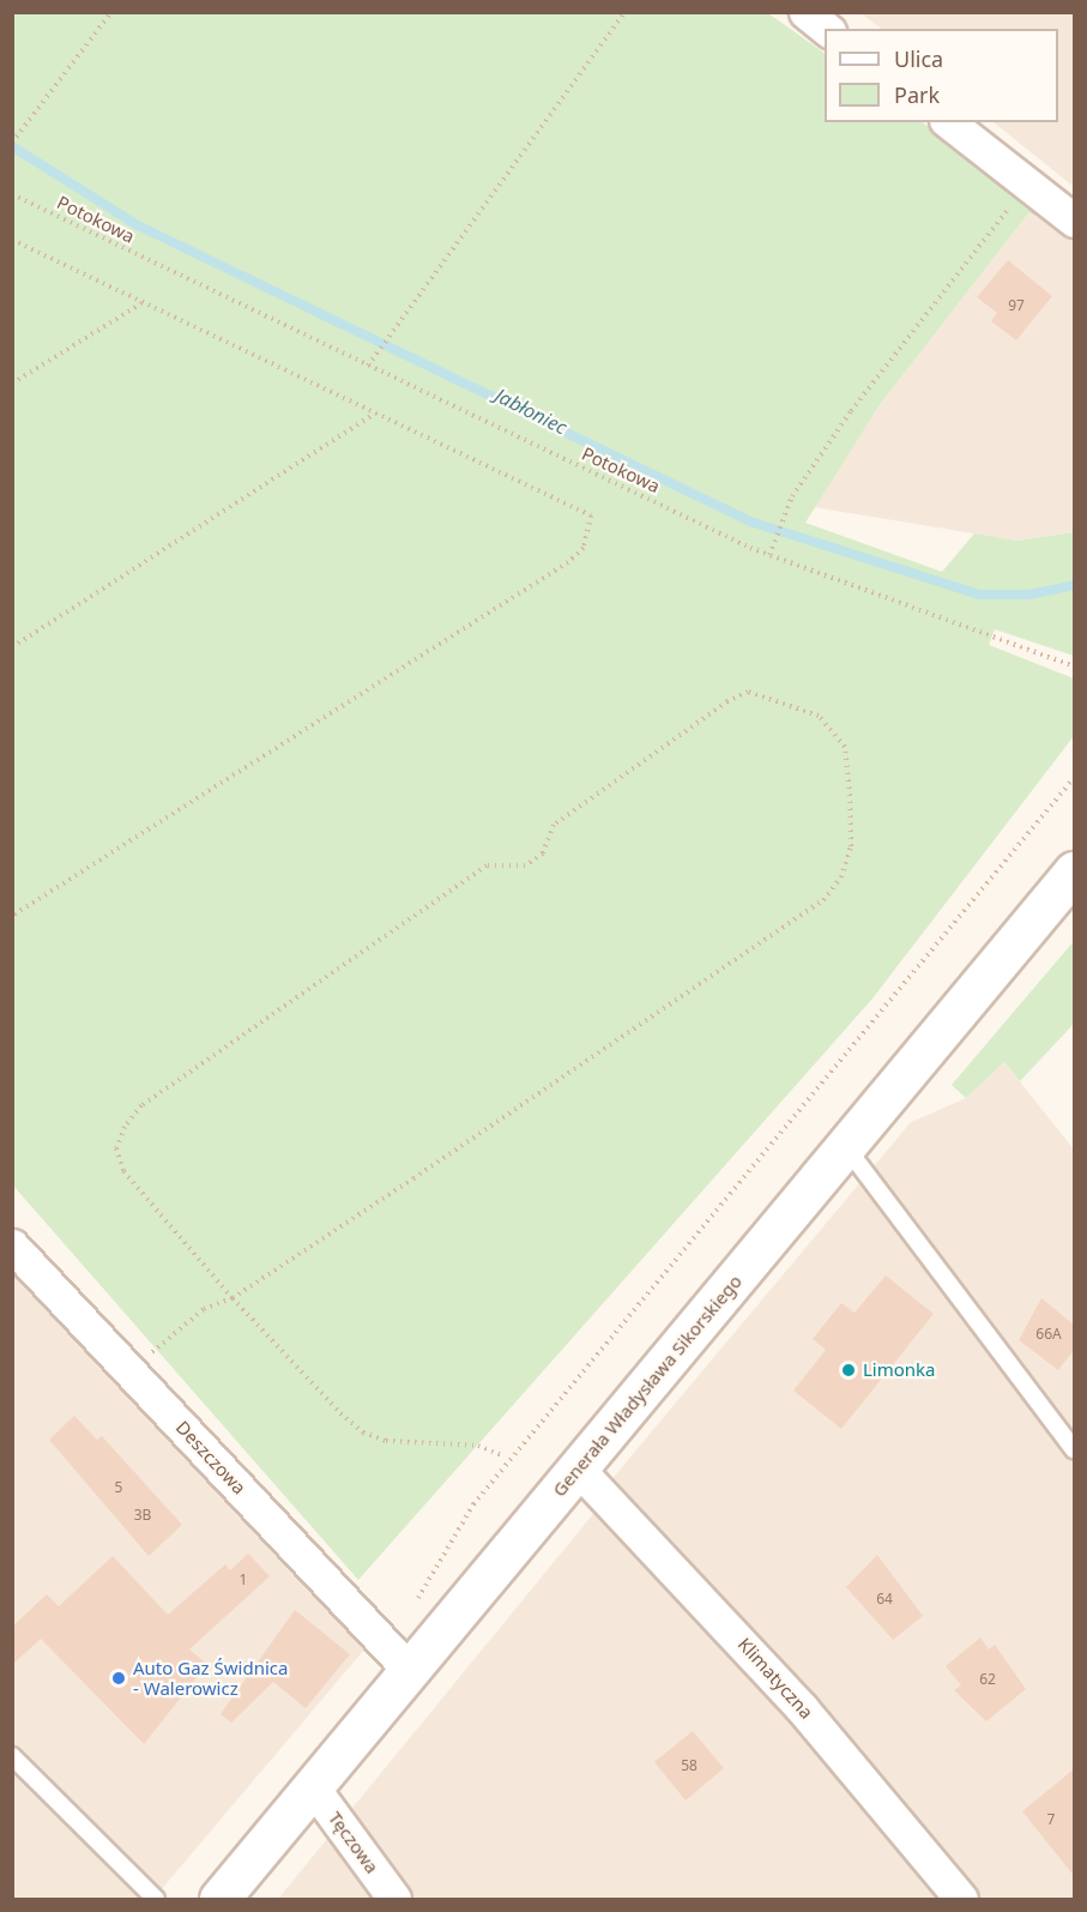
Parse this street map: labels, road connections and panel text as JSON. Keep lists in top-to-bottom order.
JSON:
{
  "streets": {
    "street": [
      "Generała Władysława Sikorskiego",
      "Deszczowa",
      "Klimatyczna",
      "Tęczowa"
    ],
    "path": ["Potokowa"]
  },
  "crossings": [
    ["Generała Władysława Sikorskiego", "Deszczowa"],
    ["Generała Władysława Sikorskiego", "Klimatyczna"],
    ["Generała Władysława Sikorskiego", "Tęczowa"]
  ],
  "water": ["Jabłoniec"],
  "places": ["Limonka", "Auto Gaz Świdnica - Walerowicz"],
  "house_numbers": [
    "97",
    "66A",
    "5",
    "3B",
    "1",
    "64",
    "62",
    "58",
    "7"
  ],
  "legend": ["Ulica", "Park"]
}
